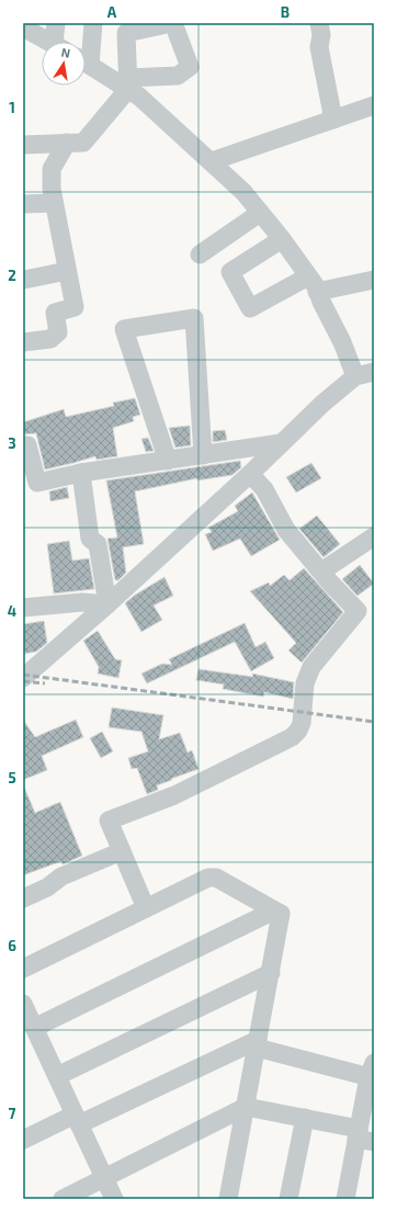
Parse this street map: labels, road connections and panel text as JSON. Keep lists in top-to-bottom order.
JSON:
{
  "north": "top",
  "grid": {
    "columns": ["A", "B"],
    "rows": [
      "1",
      "2",
      "3",
      "4",
      "5",
      "6",
      "7"
    ]
  }
}
